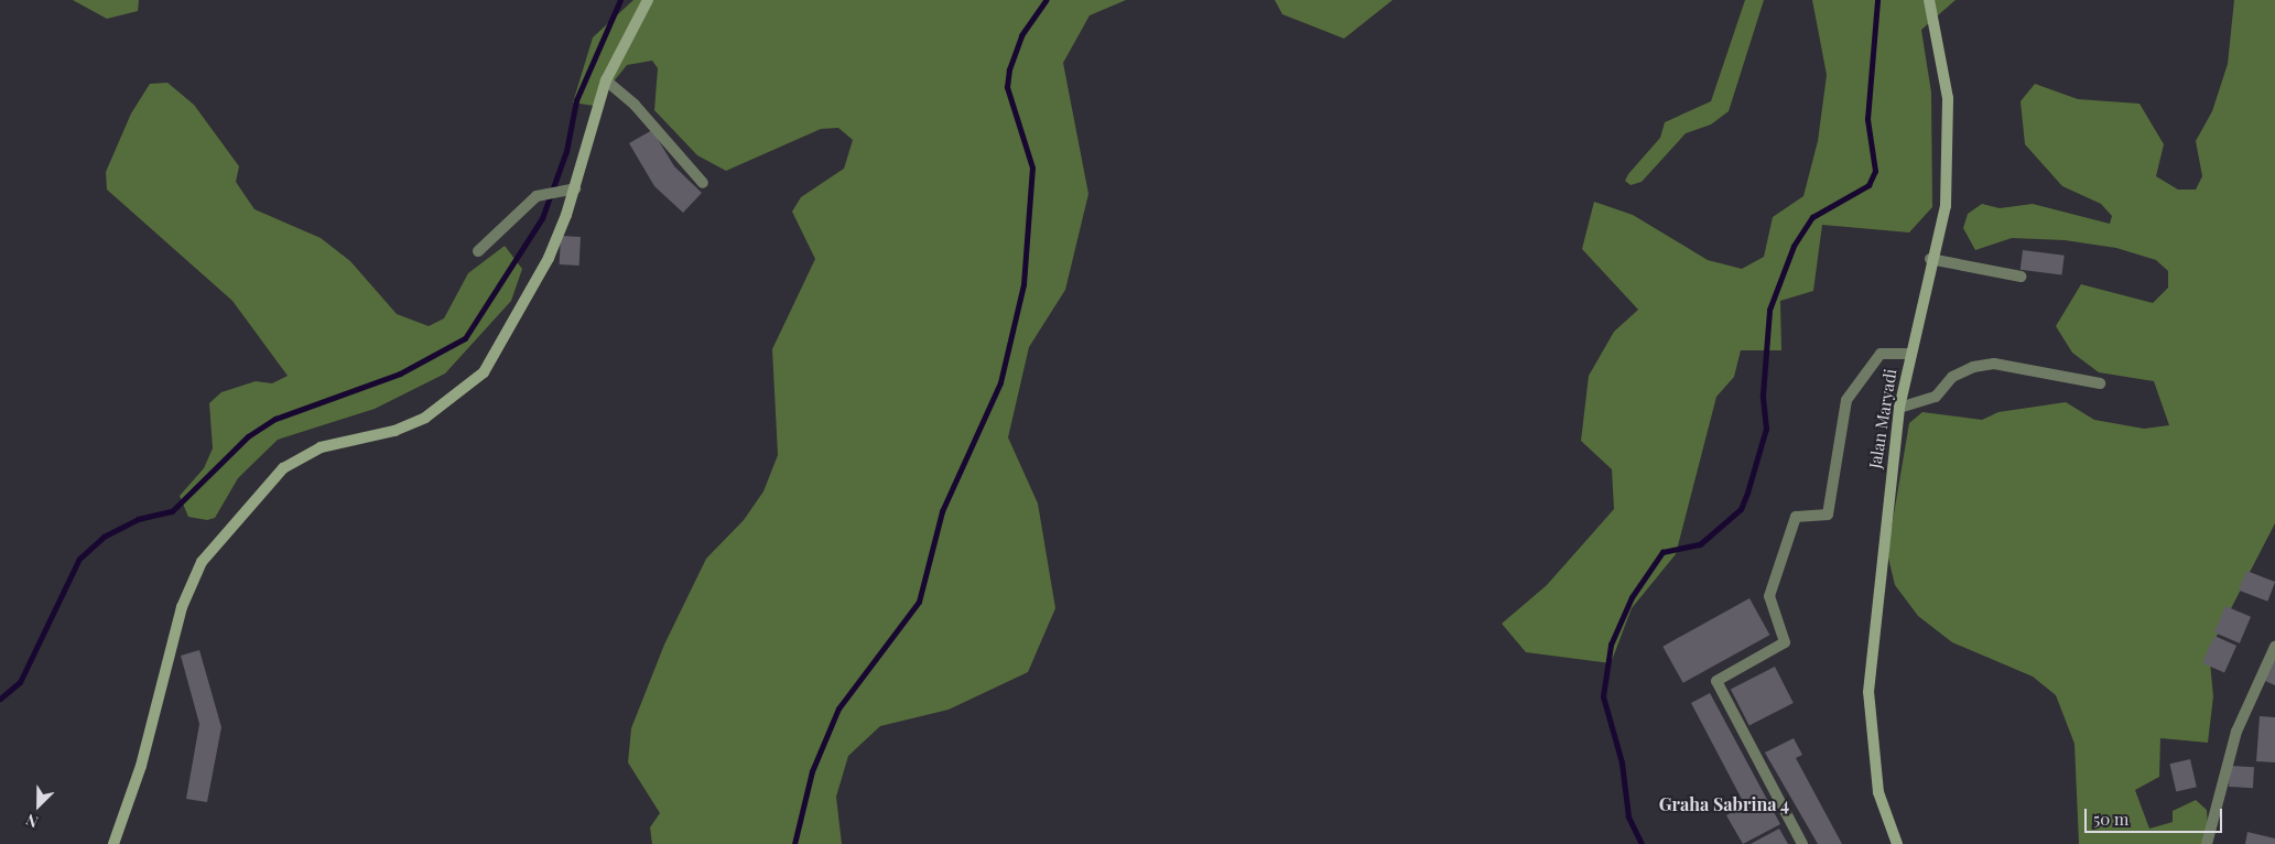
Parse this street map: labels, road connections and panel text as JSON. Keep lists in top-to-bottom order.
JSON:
{
  "streets": {
    "street": ["Jalan Maryadi"]
  },
  "districts": ["Graha Sabrina 4"],
  "scale_bar": "50 m",
  "north": "bottom left"
}
